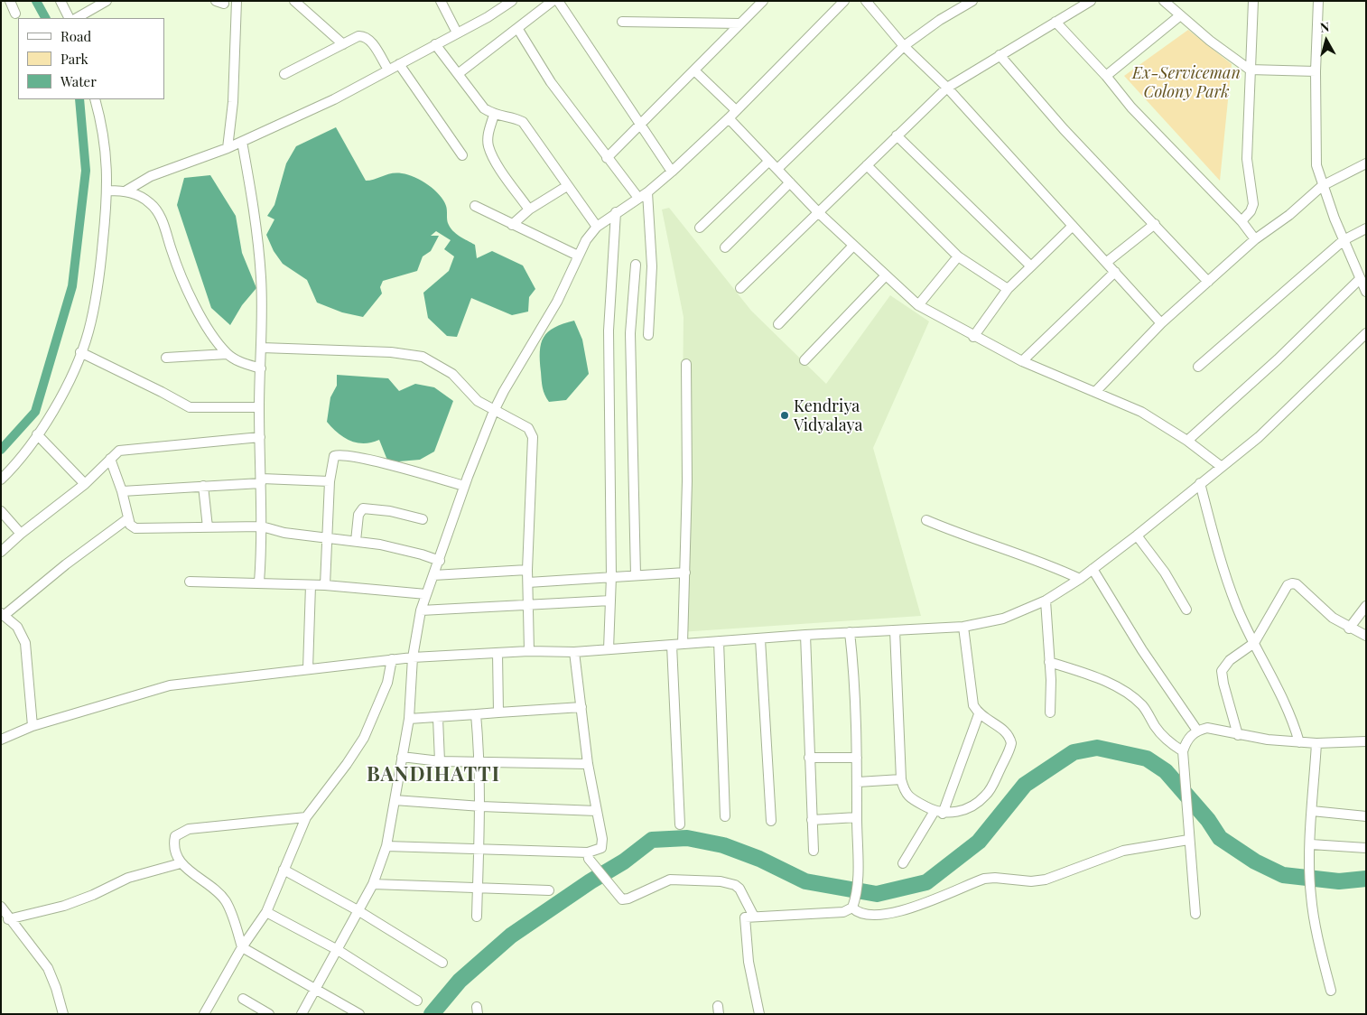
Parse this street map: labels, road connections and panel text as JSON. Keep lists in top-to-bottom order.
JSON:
{
  "districts": ["BANDIHATTI"],
  "parks": ["Ex-Serviceman Colony Park"],
  "places": ["Kendriya Vidyalaya"],
  "legend": ["Road", "Park", "Water"],
  "north": "top"
}
